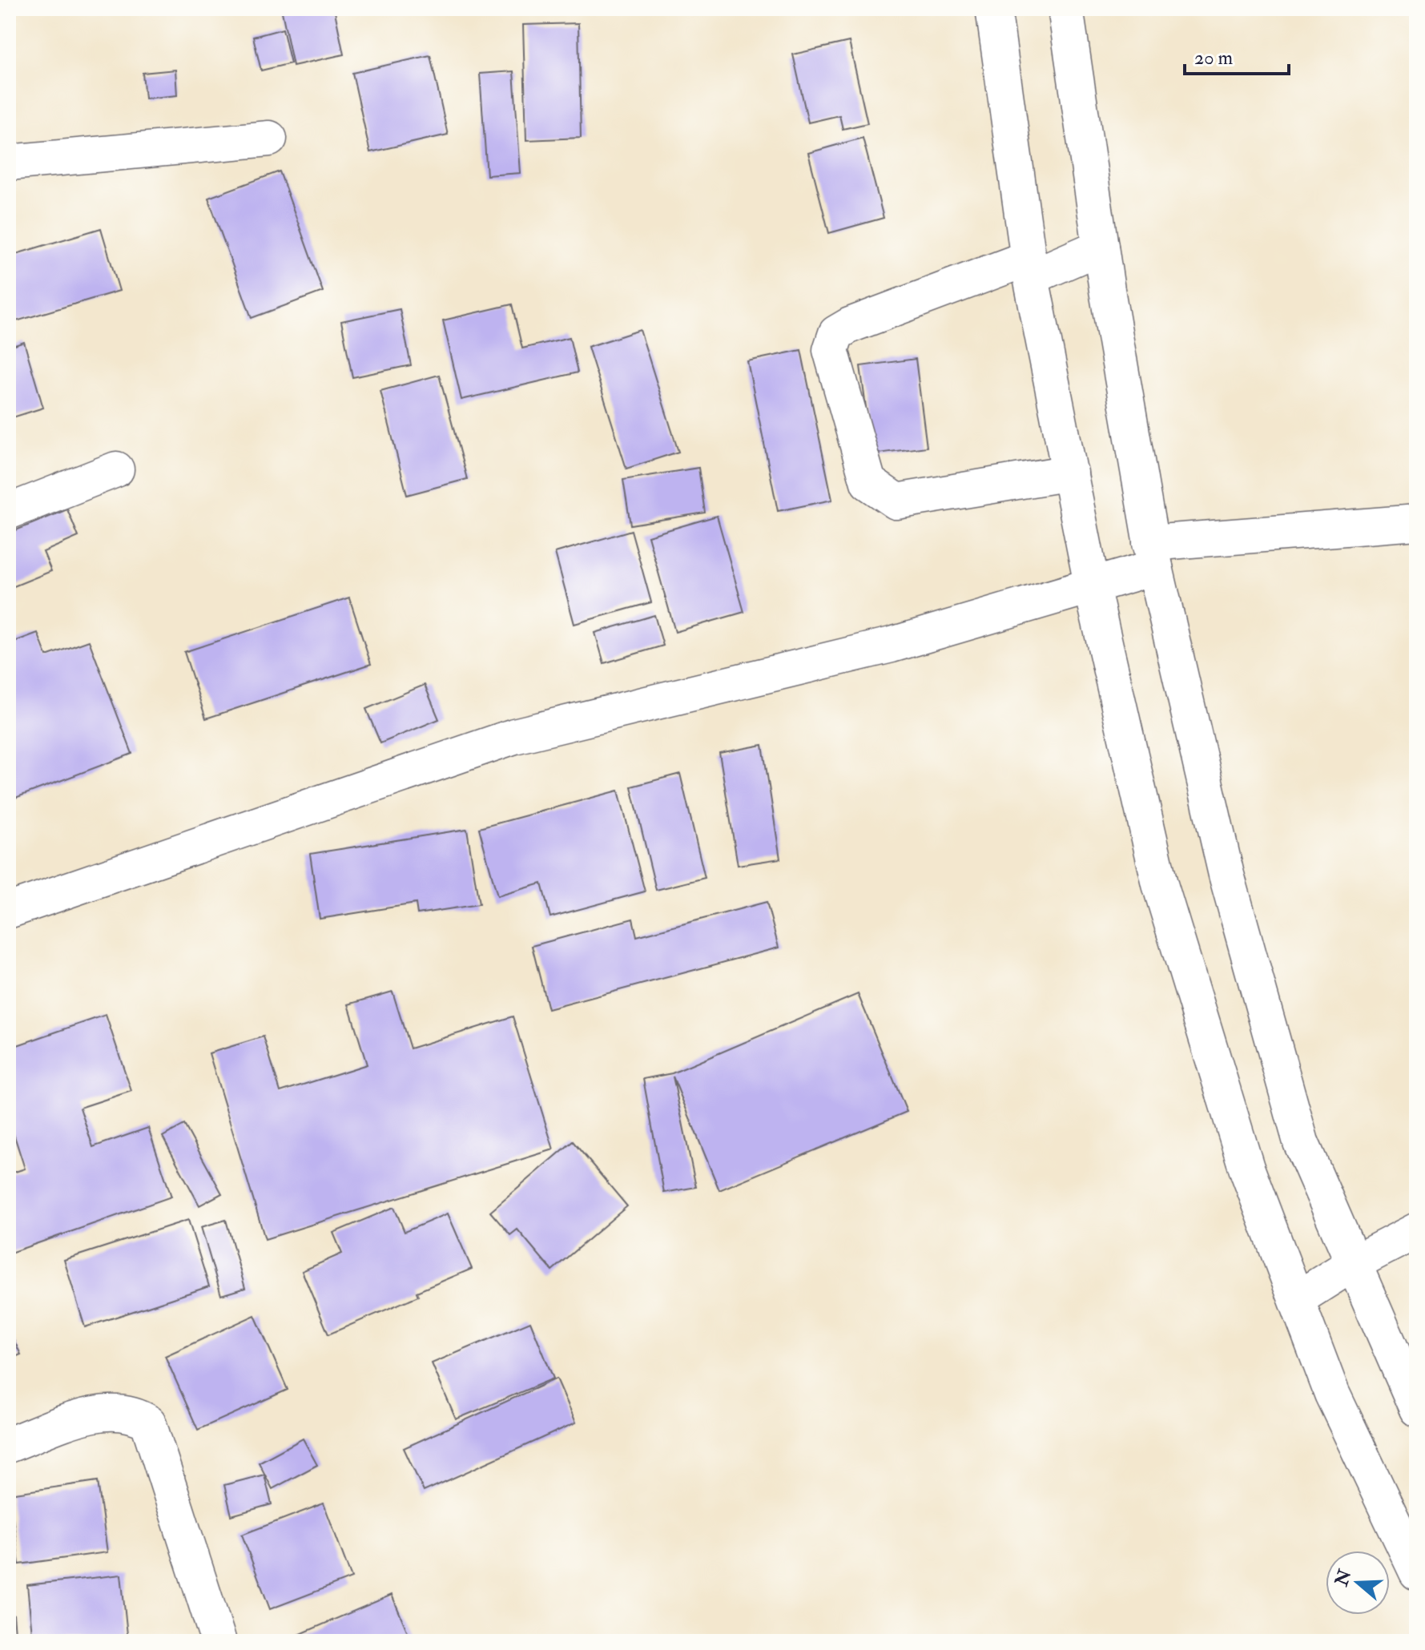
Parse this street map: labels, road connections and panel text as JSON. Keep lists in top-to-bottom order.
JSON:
{
  "scale_bar": "20 m",
  "north": "left"
}
